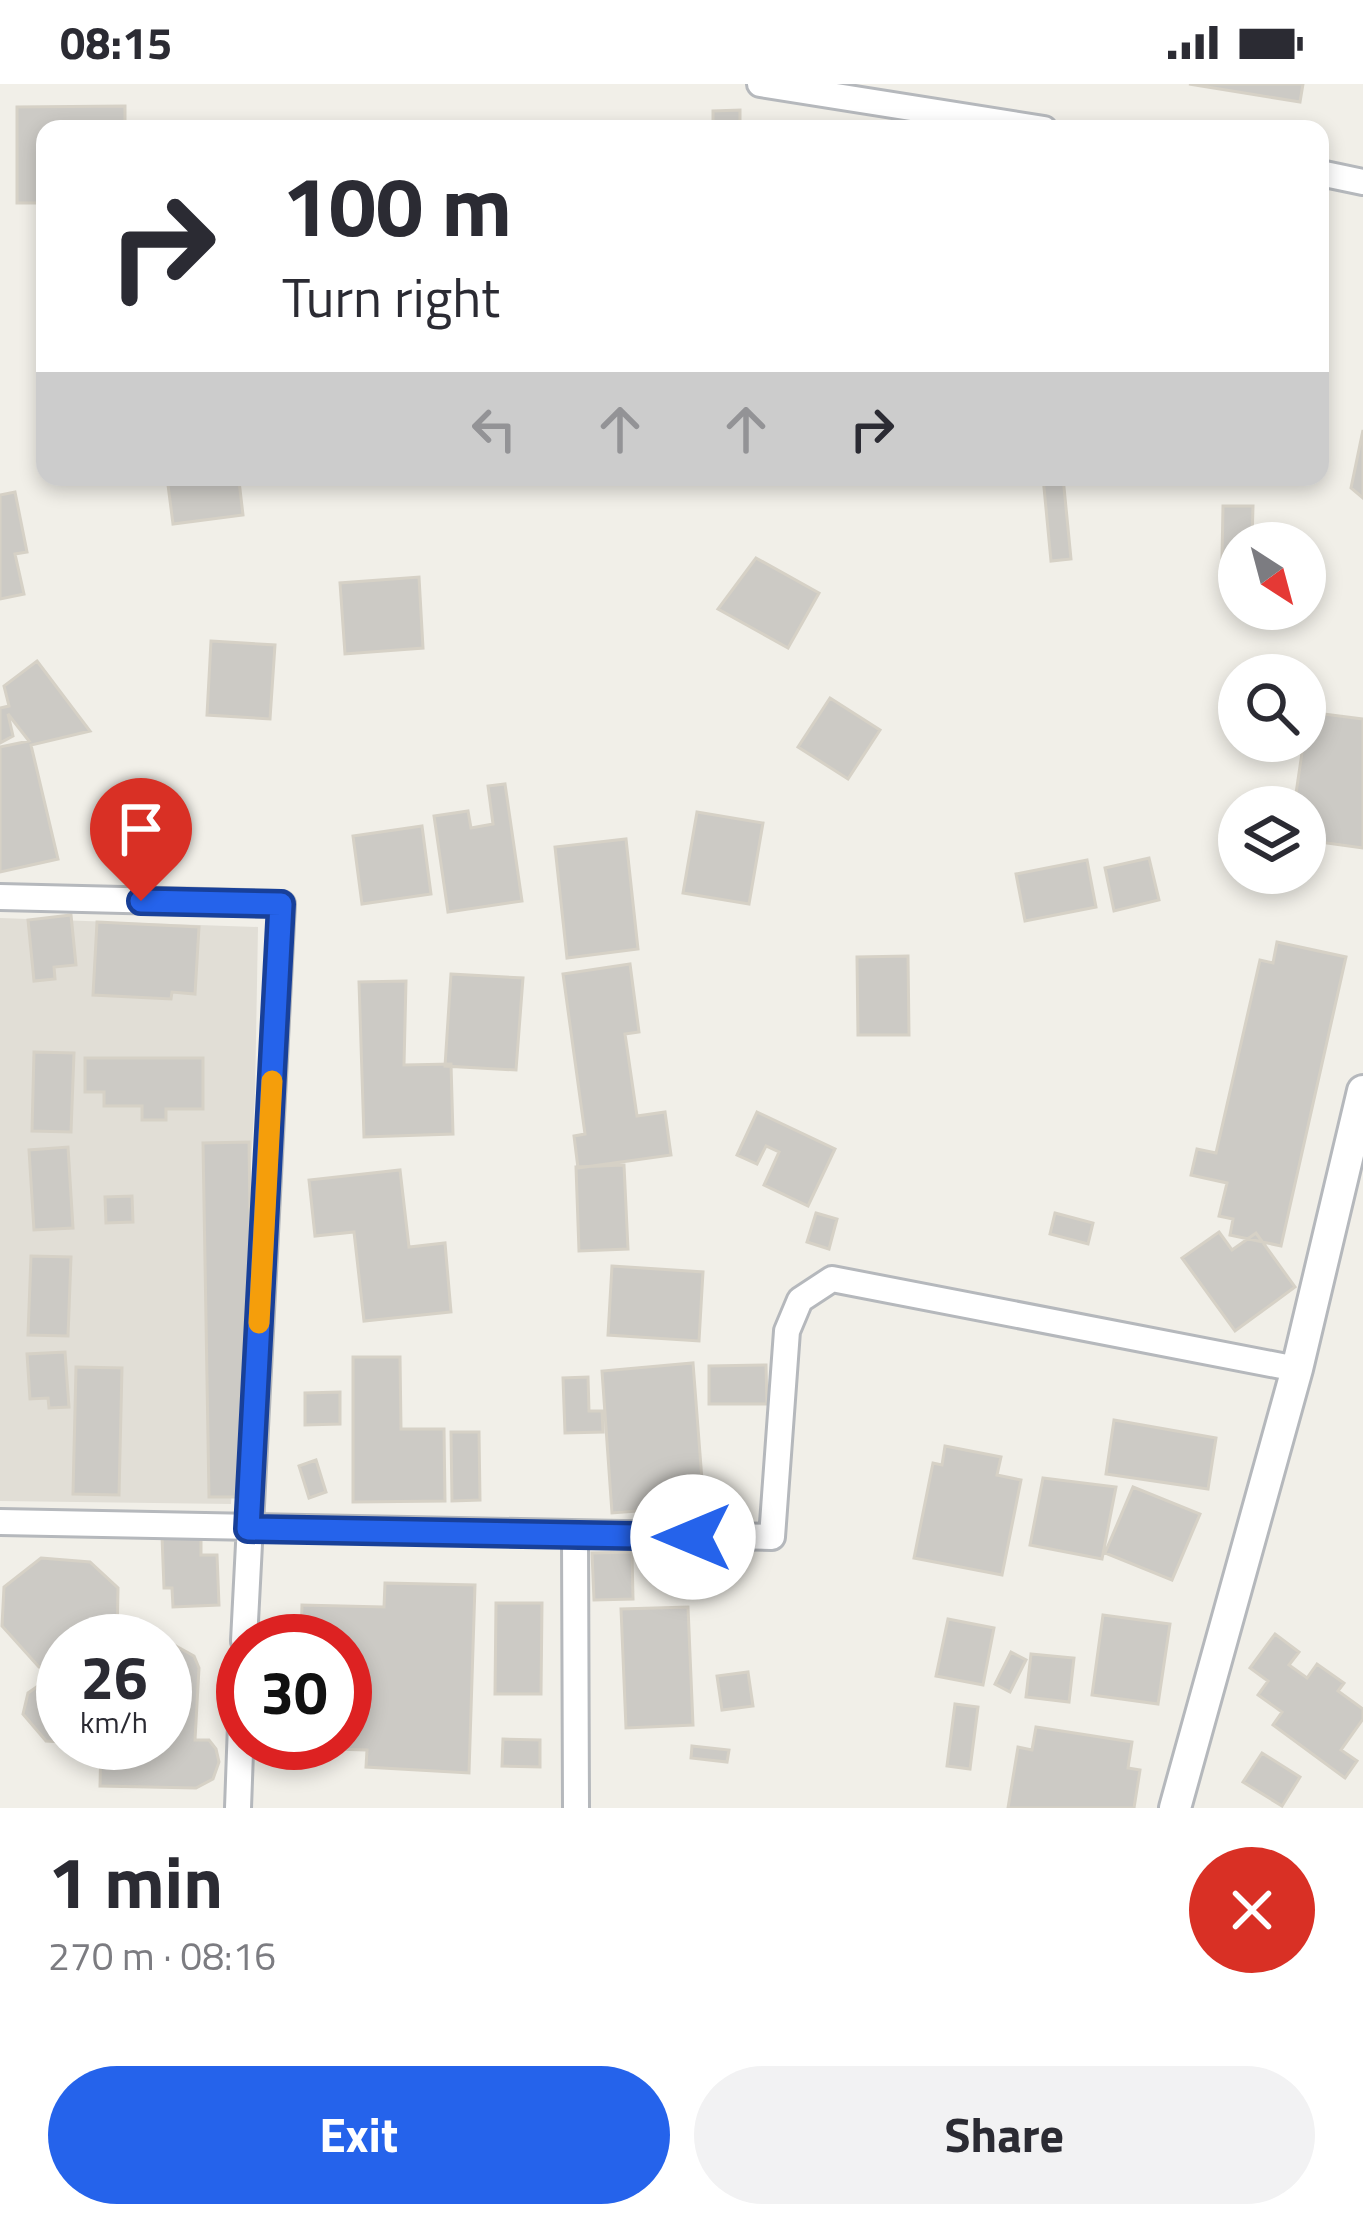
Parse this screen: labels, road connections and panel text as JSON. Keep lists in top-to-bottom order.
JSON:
{
  "north": "bottom right",
  "page": {
    "status": "08:15",
    "turn": ["100 m", "Turn right"],
    "speed": "26 km/h",
    "limit": "30",
    "heading": ["1 min", "270 m · 08:16"],
    "buttons": ["Exit", "Share"]
  }
}
